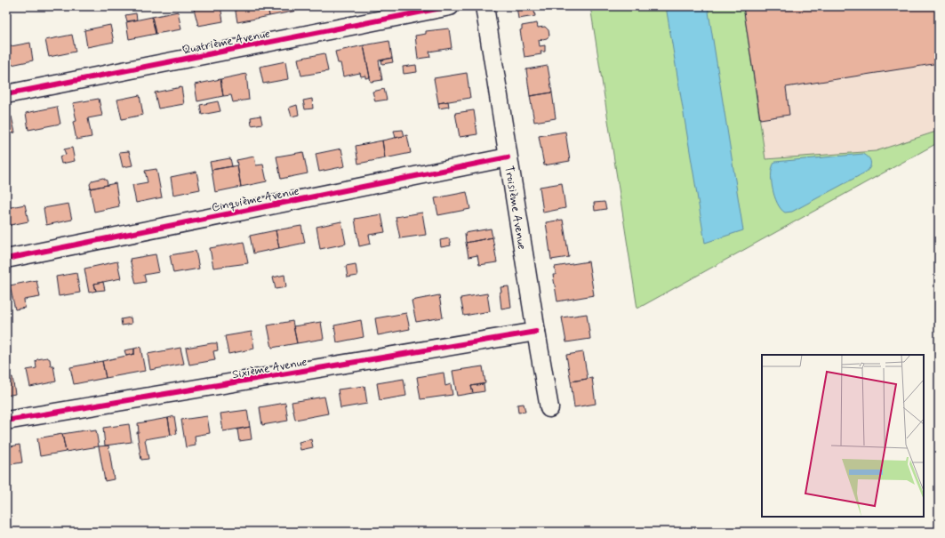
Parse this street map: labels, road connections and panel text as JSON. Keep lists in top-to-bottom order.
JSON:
{
  "streets": {
    "street": [
      "Quatrième Avenue",
      "Cinquième Avenue",
      "Troisième Avenue",
      "Sixième Avenue"
    ]
  },
  "crossings": [
    ["Cinquième Avenue", "Troisième Avenue"],
    ["Troisième Avenue", "Sixième Avenue"]
  ]
}
